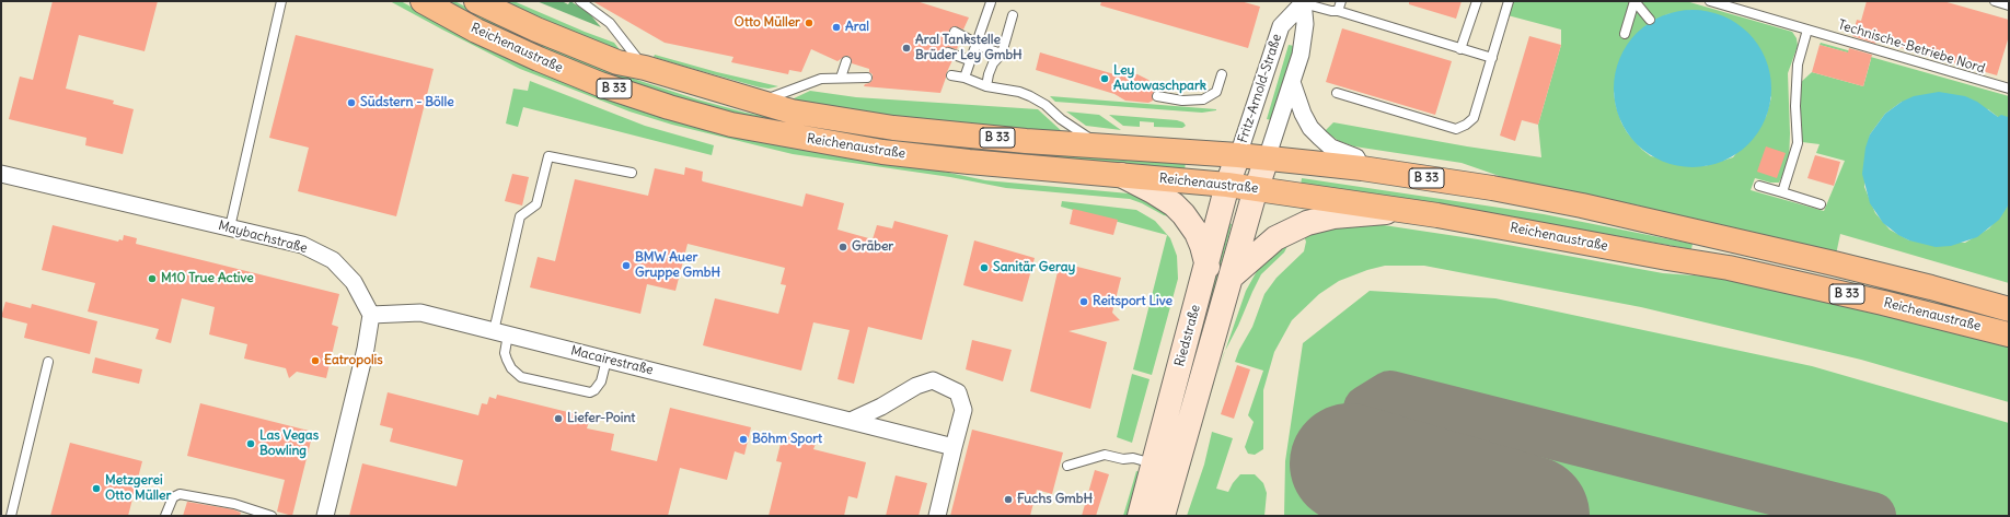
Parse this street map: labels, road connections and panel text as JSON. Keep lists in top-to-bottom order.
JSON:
{
  "streets": {
    "main road": ["Reichenaustraße", "B 33"],
    "street": [
      "Fritz-Arnold-Straße",
      "Maybachstraße",
      "Riedstraße",
      "Macairestraße"
    ],
    "lane": ["Technische-Betriebe Nord"]
  },
  "crossings": [
    ["Reichenaustraße", "Fritz-Arnold-Straße"],
    ["Reichenaustraße", "Riedstraße"],
    ["Fritz-Arnold-Straße", "Riedstraße"],
    ["Maybachstraße", "Macairestraße"]
  ],
  "places": [
    "Otto Müller",
    "Aral",
    "Aral Tankstelle Brüder Ley GmbH",
    "Ley Autowaschpark",
    "Südstern - Bölle",
    "Gräber",
    "BMW Auer Gruppe GmbH",
    "Sanitär Geray",
    "M10 True Active",
    "Reitsport Live",
    "Eatropolis",
    "Liefer-Point",
    "Böhm Sport",
    "Las Vegas Bowling",
    "Metzgerei Otto Müller",
    "Fuchs GmbH"
  ]
}
